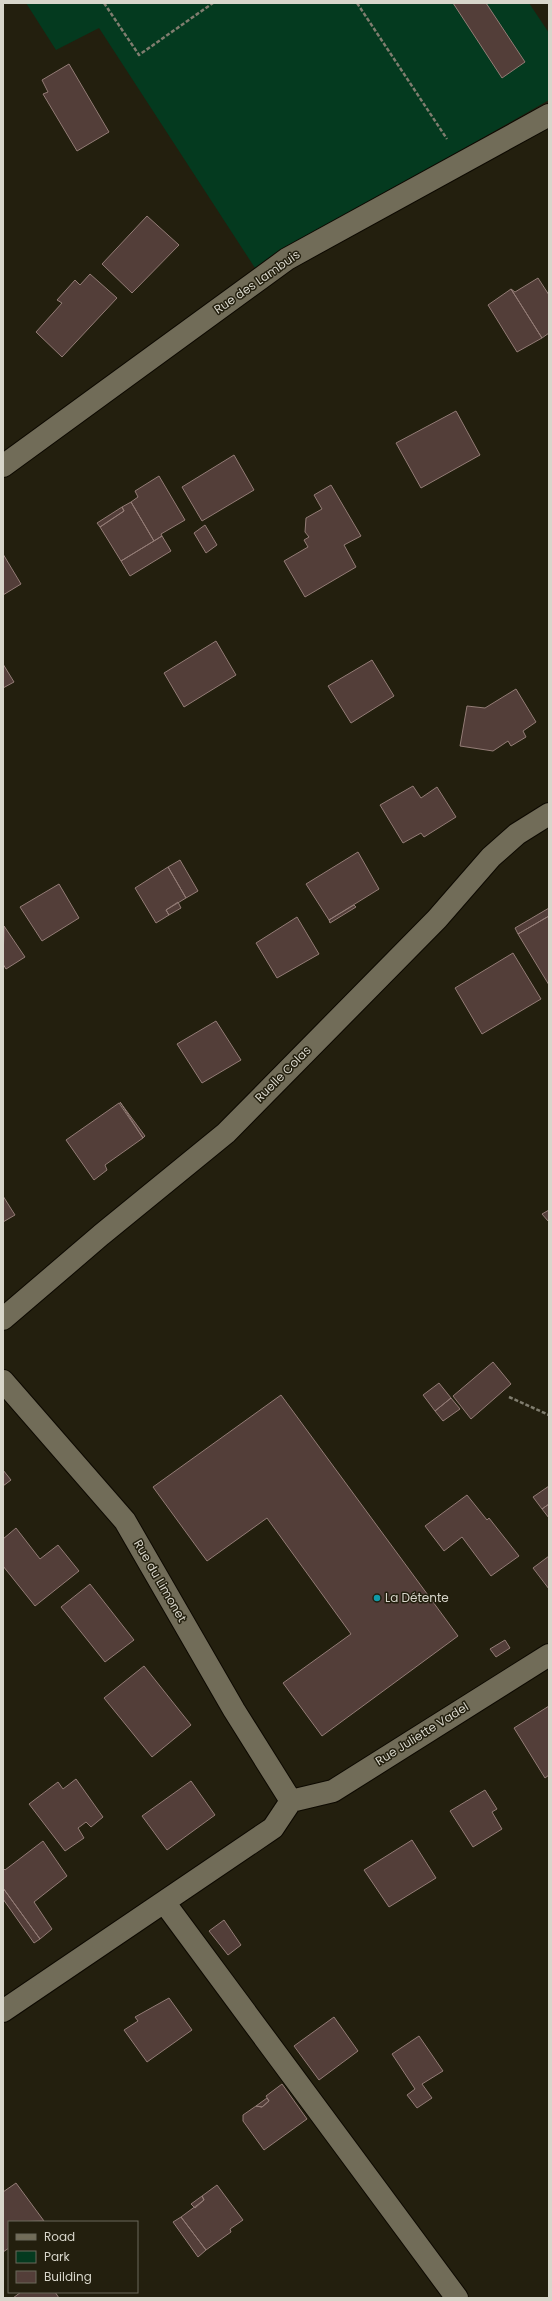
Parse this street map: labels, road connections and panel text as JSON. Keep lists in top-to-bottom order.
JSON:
{
  "streets": {
    "street": [
      "Rue des Lambuis",
      "Ruelle Colas",
      "Rue du Limonet",
      "Rue Juliette Vadel"
    ]
  },
  "crossings": [
    ["Rue du Limonet", "Rue Juliette Vadel"]
  ],
  "places": ["La Détente"],
  "legend": ["Road", "Park", "Building"]
}
